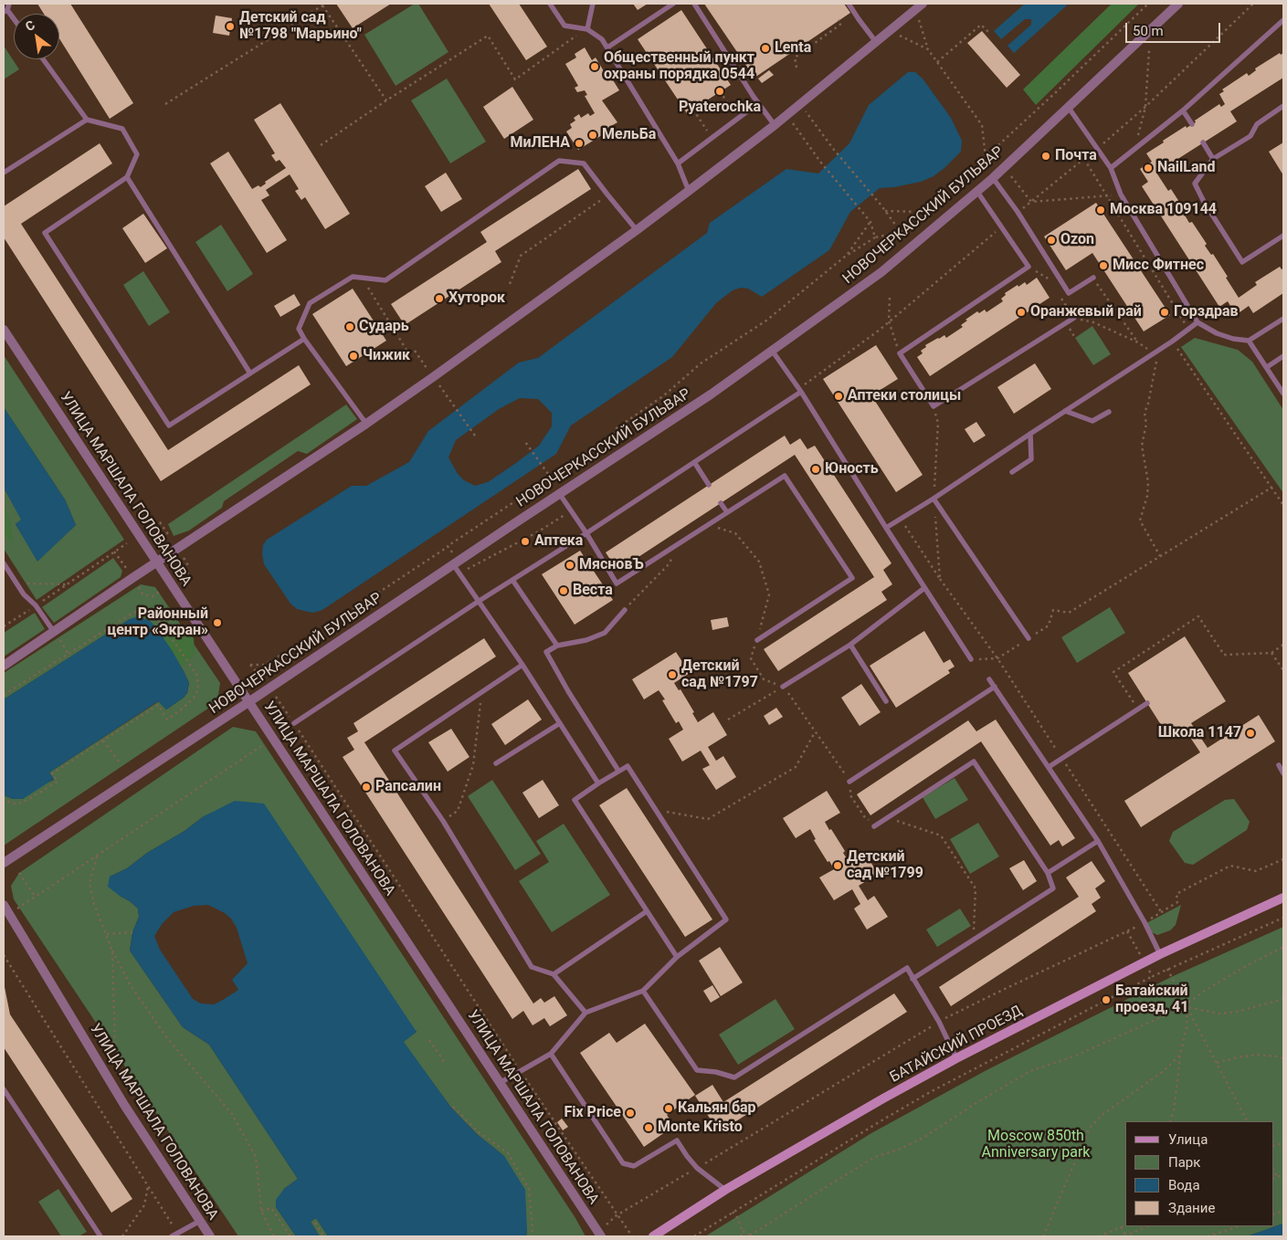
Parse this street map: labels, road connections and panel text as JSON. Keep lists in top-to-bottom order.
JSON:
{
  "streets": {
    "main road": ["БАТАЙСКИЙ ПРОЕЗД"],
    "street": ["НОВОЧЕРКАССКИЙ БУЛЬВАР", "УЛИЦА МАРШАЛА ГОЛОВАНОВА"]
  },
  "crossings": [
    ["НОВОЧЕРКАССКИЙ БУЛЬВАР", "УЛИЦА МАРШАЛА ГОЛОВАНОВА"]
  ],
  "parks": ["Moscow 850th Anniversary park"],
  "places": [
    "Детский сад №1798 \"Марьино\"",
    "Lenta",
    "Общественный пункт охраны порядка 0544",
    "Pyaterochka",
    "МельБа",
    "МиЛЕНА",
    "Почта",
    "NailLand",
    "Москва 109144",
    "Ozon",
    "Мисс Фитнес",
    "Хуторок",
    "Оранжевый рай",
    "Горздрав",
    "Сударь",
    "Чижик",
    "Аптеки столицы",
    "Юность",
    "Аптека",
    "МясновЪ",
    "Веста",
    "Районный центр «Экран»",
    "Детский сад №1797",
    "Школа 1147",
    "Рапсалин",
    "Детский сад №1799",
    "Батайский проезд, 41",
    "Кальян бар",
    "Fix Price",
    "Monte Kristo"
  ],
  "legend": [
    "Улица",
    "Парк",
    "Вода",
    "Здание"
  ],
  "scale_bar": "50 m",
  "north": "top left"
}
